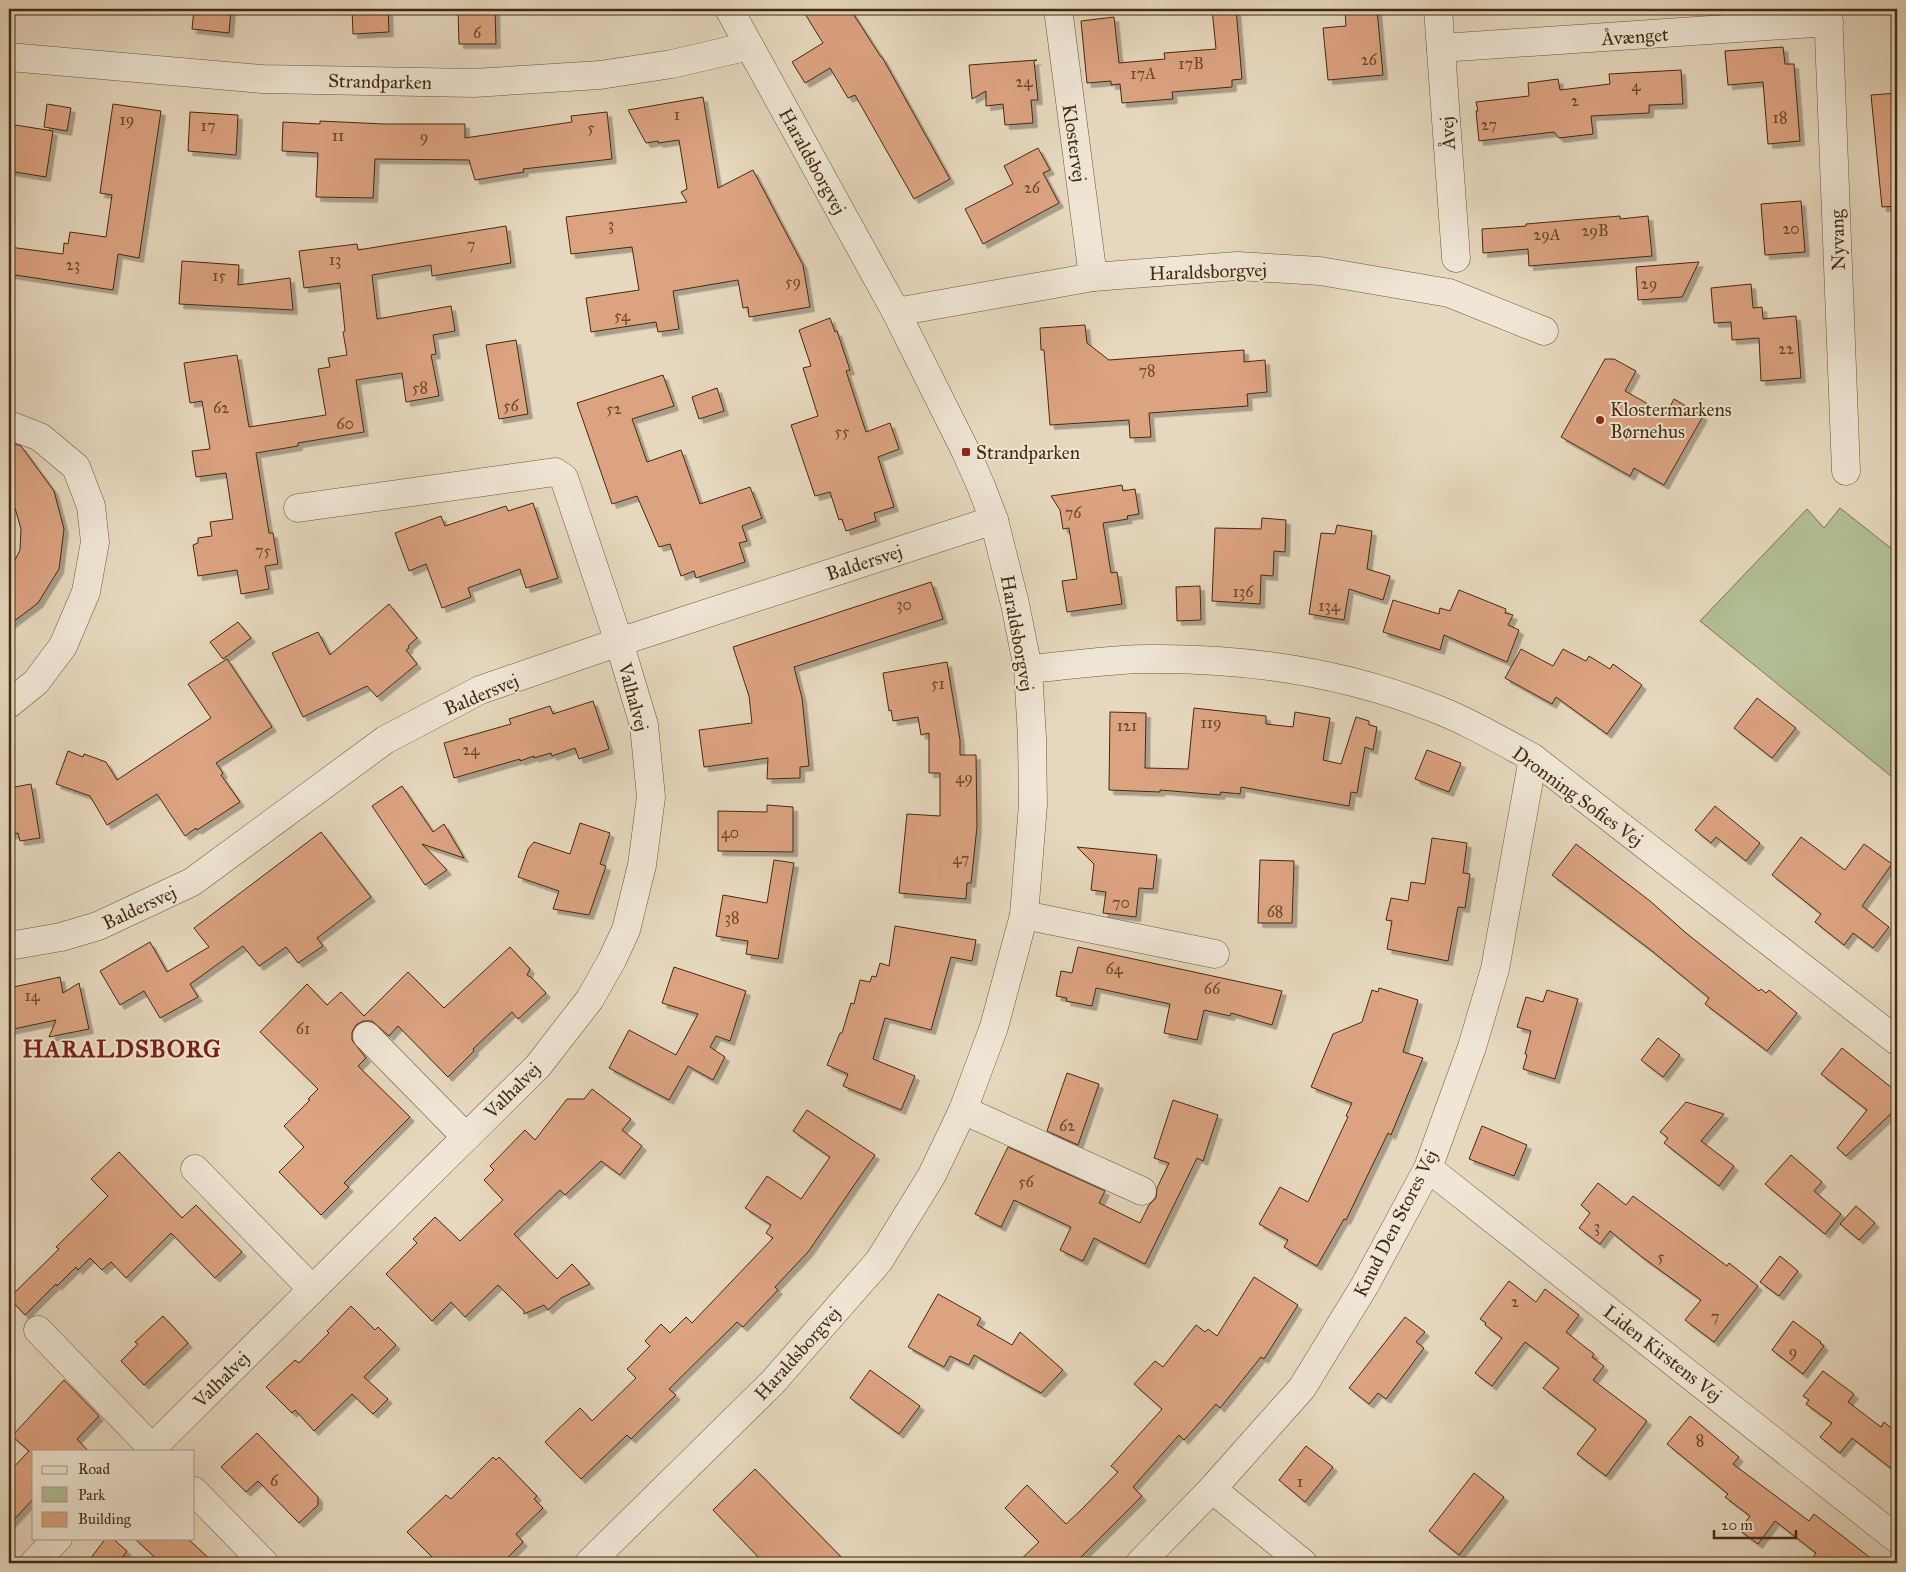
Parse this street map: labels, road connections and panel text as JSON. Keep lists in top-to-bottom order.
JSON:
{
  "streets": {
    "street": [
      "Åvænget",
      "Strandparken",
      "Åvej",
      "Klostervej",
      "Haraldsborgvej",
      "Nyvang",
      "Baldersvej",
      "Valhalvej",
      "Dronning Sofies Vej",
      "Knud Den Stores Vej",
      "Liden Kirstens Vej"
    ]
  },
  "crossings": [
    ["Åvænget", "Åvej"],
    ["Åvænget", "Nyvang"],
    ["Strandparken", "Haraldsborgvej"],
    ["Klostervej", "Haraldsborgvej"],
    ["Haraldsborgvej", "Baldersvej"],
    ["Haraldsborgvej", "Dronning Sofies Vej"],
    ["Baldersvej", "Valhalvej"],
    ["Dronning Sofies Vej", "Knud Den Stores Vej"],
    ["Knud Den Stores Vej", "Liden Kirstens Vej"]
  ],
  "districts": ["HARALDSBORG"],
  "places": {
    "other": ["Klostermarkens Børnehus"],
    "transit": ["Strandparken"]
  },
  "house_numbers": [
    "6",
    "26",
    "17B",
    "17A",
    "24",
    "4",
    "2",
    "1",
    "18",
    "19",
    "27",
    "17",
    "5",
    "11",
    "9",
    "26",
    "3",
    "20",
    "29B",
    "29A",
    "7",
    "13",
    "23",
    "15",
    "59",
    "29",
    "54",
    "22",
    "78",
    "58",
    "56",
    "62",
    "52",
    "60",
    "55",
    "76",
    "75",
    "136",
    "30",
    "134",
    "51",
    "119",
    "121",
    "24",
    "49",
    "40",
    "47",
    "70",
    "68",
    "38",
    "64",
    "66",
    "14",
    "61",
    "62",
    "56",
    "3",
    "5",
    "2",
    "7",
    "9",
    "8",
    "6",
    "1"
  ],
  "legend": ["Road", "Park", "Building"],
  "scale_bar": "20 m"
}
